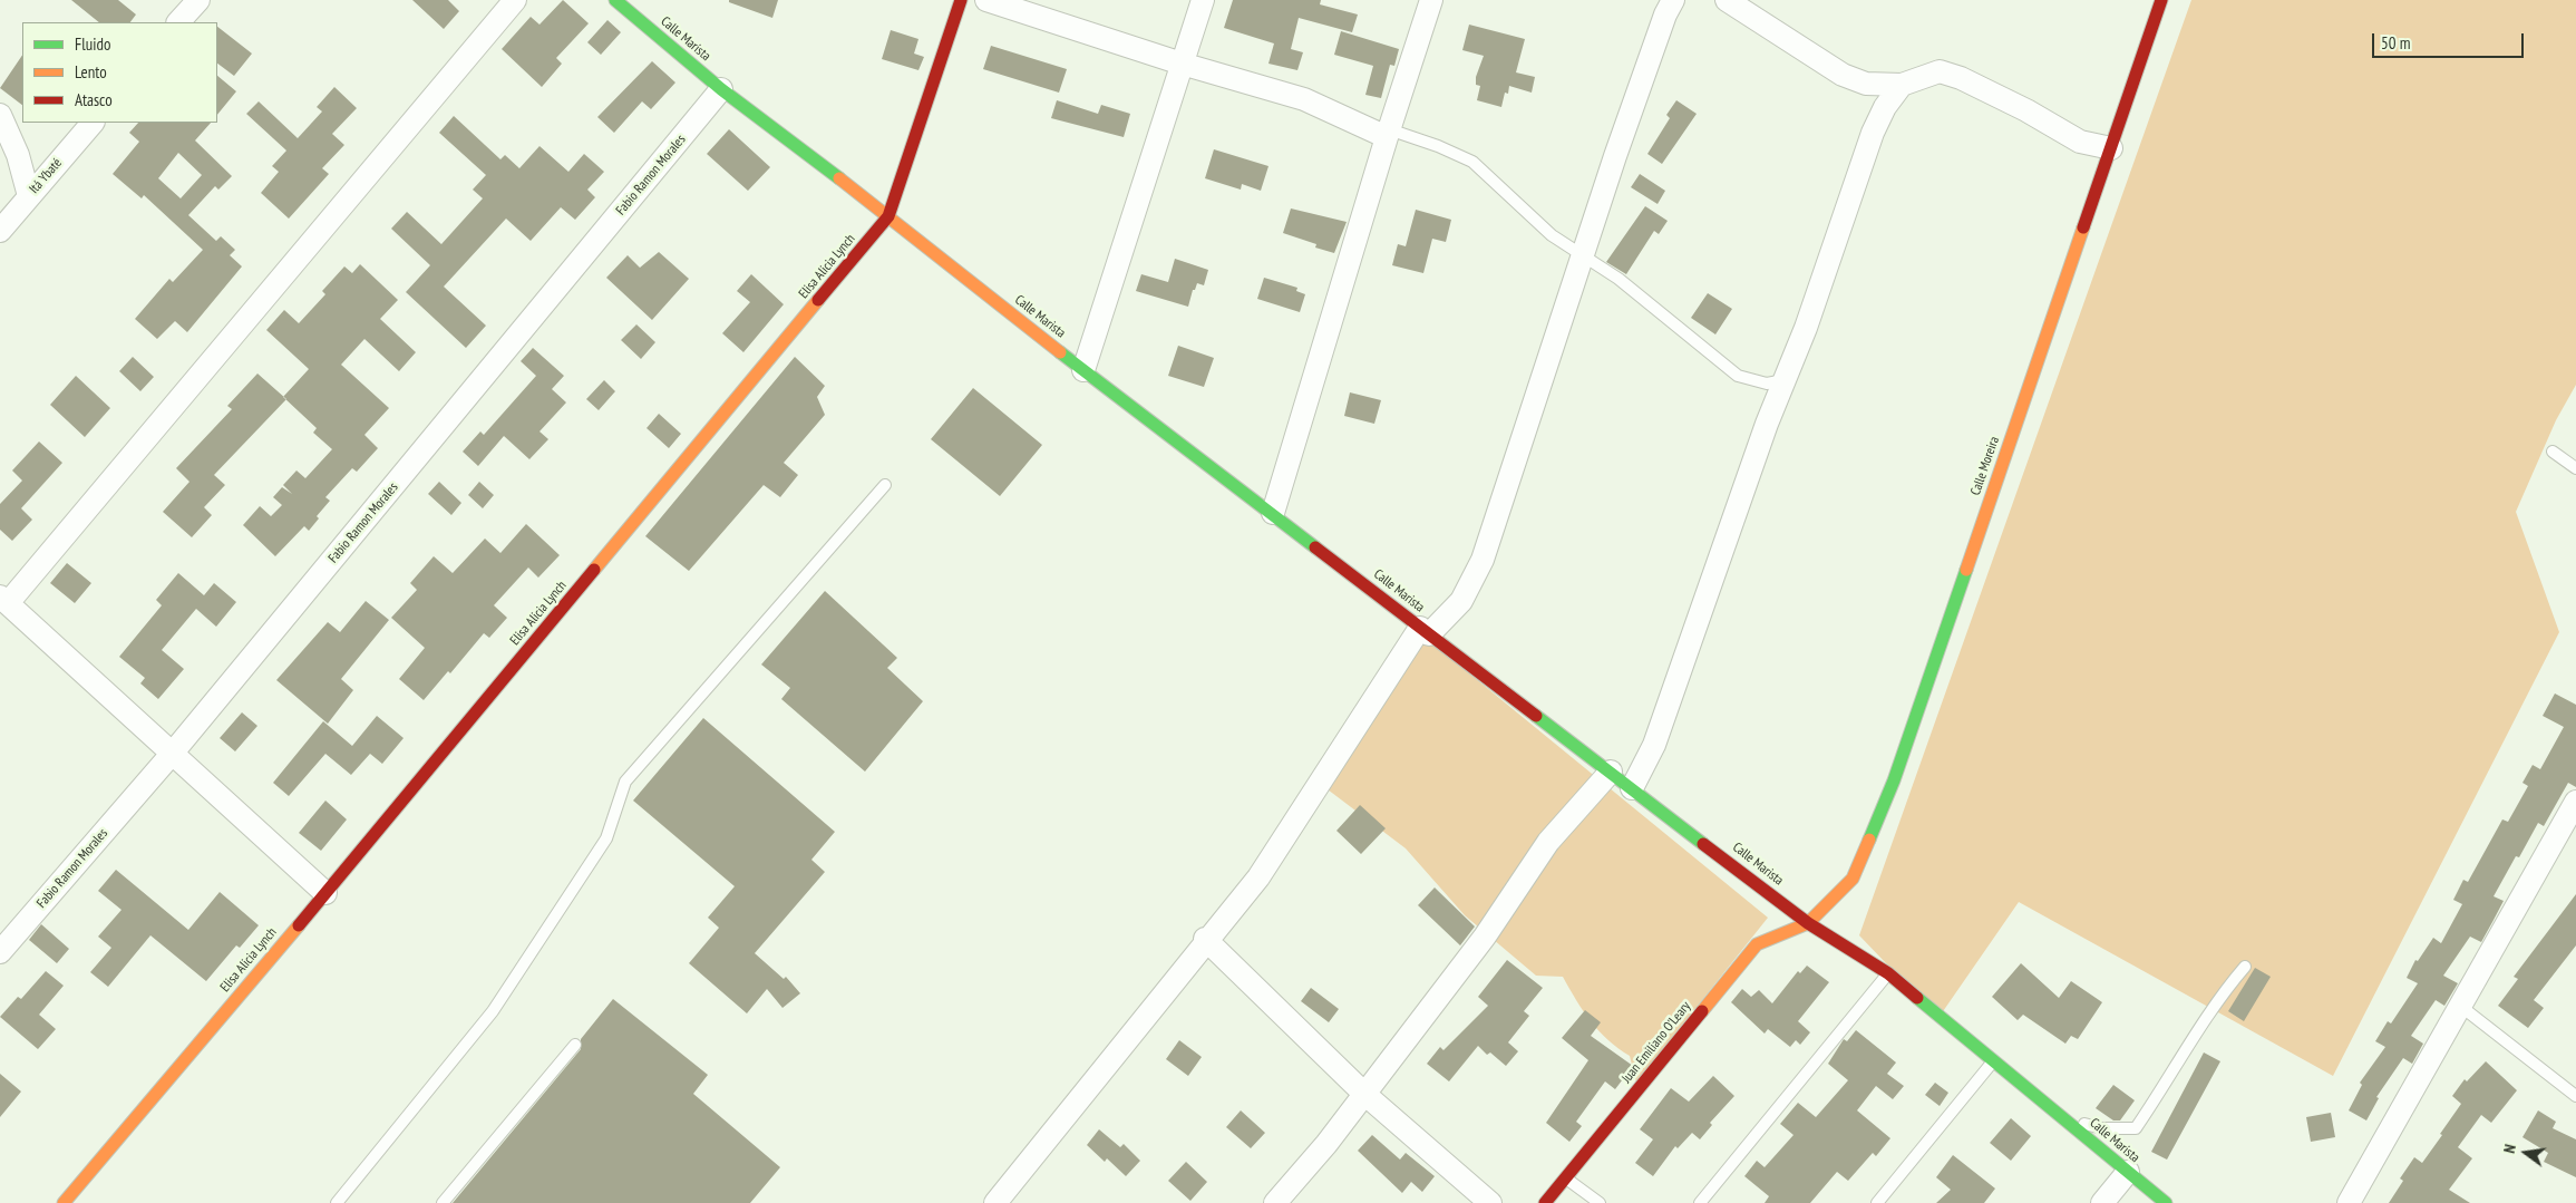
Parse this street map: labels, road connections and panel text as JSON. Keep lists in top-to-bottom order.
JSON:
{
  "streets": {
    "street": [
      "Calle Marista",
      "Fabio Ramon Morales",
      "Itá Ybaté",
      "Elisa Alicia Lynch",
      "Calle Moreira",
      "Juan Emiliano O'Leary"
    ]
  },
  "crossings": [
    ["Calle Marista", "Fabio Ramon Morales"],
    ["Calle Marista", "Elisa Alicia Lynch"],
    ["Calle Marista", "Calle Moreira"],
    ["Calle Marista", "Juan Emiliano O'Leary"],
    ["Calle Moreira", "Juan Emiliano O'Leary"]
  ],
  "legend": ["Fluido", "Lento", "Atasco"],
  "scale_bar": "50 m",
  "north": "left"
}
